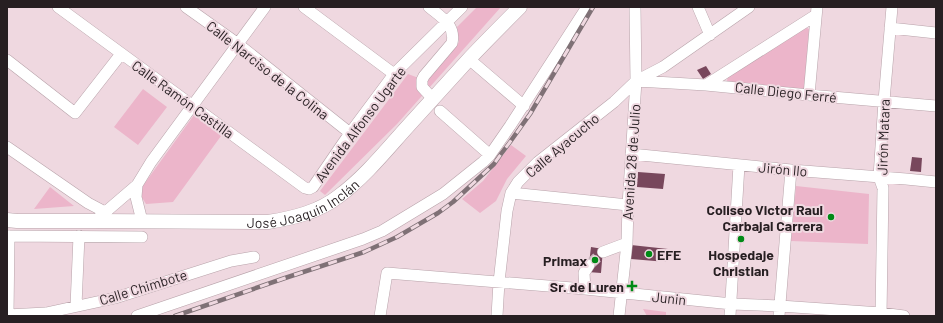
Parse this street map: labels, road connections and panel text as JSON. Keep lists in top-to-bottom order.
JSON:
{
  "streets": {
    "main road": ["José Joaquín Inclán"],
    "street": [
      "Calle Narciso de la Colina",
      "Calle Diego Ferré",
      "Calle Ramón Castilla",
      "Avenida Alfonso Ugarte",
      "Jirón Matara",
      "Calle Ayacucho",
      "Avenida 28 de Julio",
      "Jirón Ilo",
      "Calle Chimbote",
      "Junin"
    ]
  },
  "crossings": [
    ["Calle Narciso de la Colina", "Avenida Alfonso Ugarte"],
    ["Calle Diego Ferré", "Jirón Matara"],
    ["Calle Diego Ferré", "Calle Ayacucho"],
    ["Calle Diego Ferré", "Avenida 28 de Julio"],
    ["Calle Ramón Castilla", "Avenida Alfonso Ugarte"],
    ["Jirón Matara", "Jirón Ilo"],
    ["Jirón Matara", "Junin"],
    ["Calle Ayacucho", "Avenida 28 de Julio"],
    ["Calle Ayacucho", "Junin"],
    ["Avenida 28 de Julio", "Jirón Ilo"],
    ["Avenida 28 de Julio", "Junin"]
  ],
  "places": {
    "other": [
      "Coliseo Victor Raul Carbajal Carrera",
      "Hospedaje Christian",
      "EFE",
      "Primax"
    ],
    "health": ["Sr. de Luren"]
  }
}
